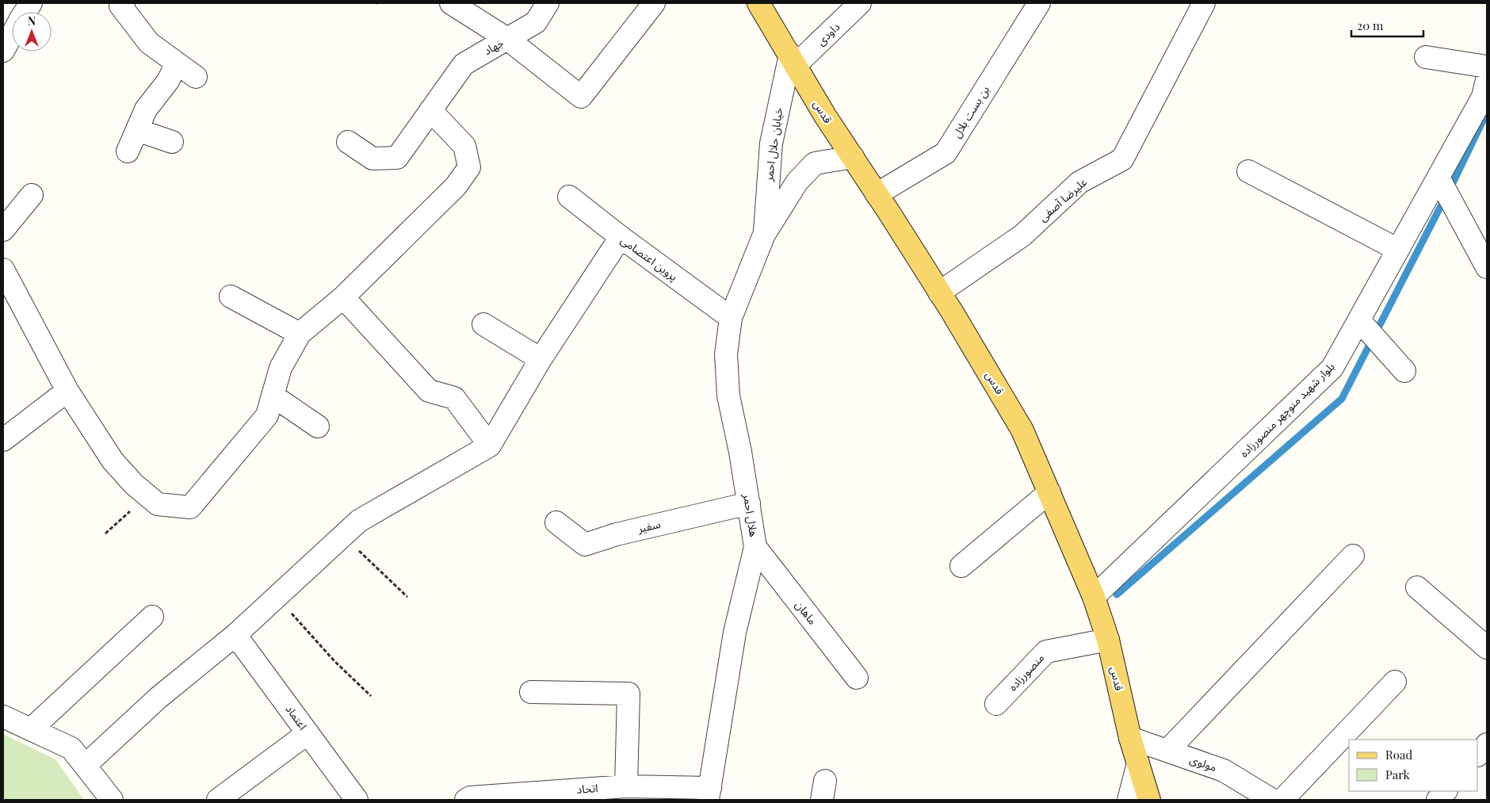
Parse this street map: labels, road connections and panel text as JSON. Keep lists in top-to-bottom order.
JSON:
{
  "streets": {
    "main road": ["قدس"],
    "street": [
      "داودی",
      "جهاد",
      "بن بست بلال",
      "خیابان حلال احمر",
      "علیرضا آصفی",
      "پروین اعتصامی",
      "بلوار شهید منوچهر منصورزاده",
      "هلال احمر",
      "سفیر",
      "ماهان",
      "منصورزاده",
      "اعتماد",
      "مولوی",
      "اتحاد"
    ]
  },
  "crossings": [
    ["داودی", "قدس"],
    ["داودی", "خیابان حلال احمر"],
    ["قدس", "بن بست بلال"],
    ["قدس", "خیابان حلال احمر"],
    ["قدس", "علیرضا آصفی"],
    ["قدس", "بلوار شهید منوچهر منصورزاده"],
    ["قدس", "منصورزاده"],
    ["قدس", "مولوی"],
    ["خیابان حلال احمر", "هلال احمر"],
    ["پروین اعتصامی", "هلال احمر"],
    ["هلال احمر", "سفیر"],
    ["هلال احمر", "ماهان"],
    ["هلال احمر", "اتحاد"]
  ],
  "legend": ["Road", "Park"],
  "scale_bar": "20 m",
  "north": "top"
}
